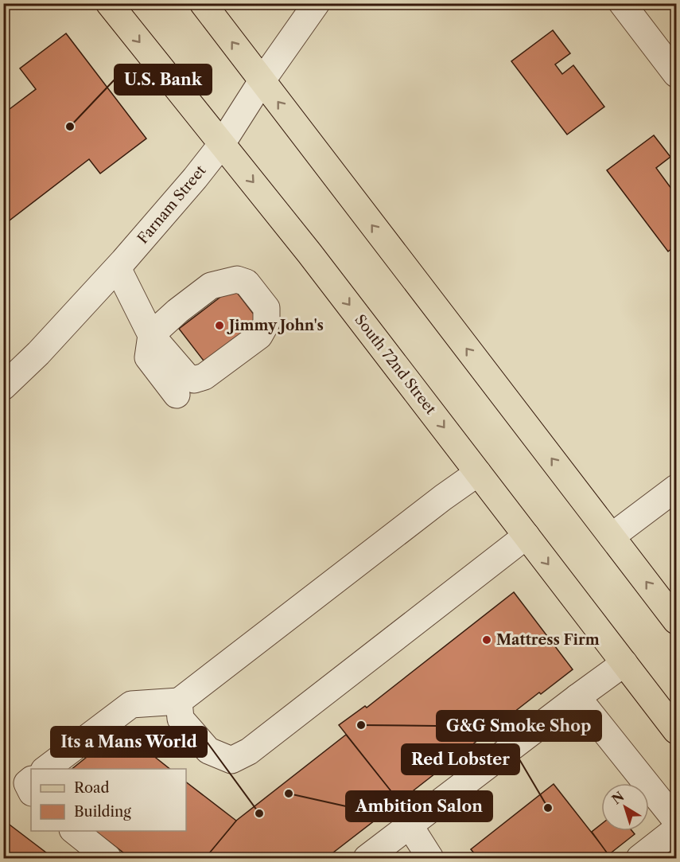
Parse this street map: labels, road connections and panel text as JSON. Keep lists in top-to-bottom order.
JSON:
{
  "streets": {
    "main road": ["South 72nd Street"],
    "street": ["Farnam Street"]
  },
  "crossings": [
    ["Farnam Street", "South 72nd Street"]
  ],
  "places": [
    "U.S. Bank",
    "Jimmy John's",
    "Mattress Firm",
    "G&G Smoke Shop",
    "Ambition Salon",
    "Red Lobster",
    "Its a Mans World"
  ],
  "legend": ["Road", "Building"],
  "north": "top left"
}
